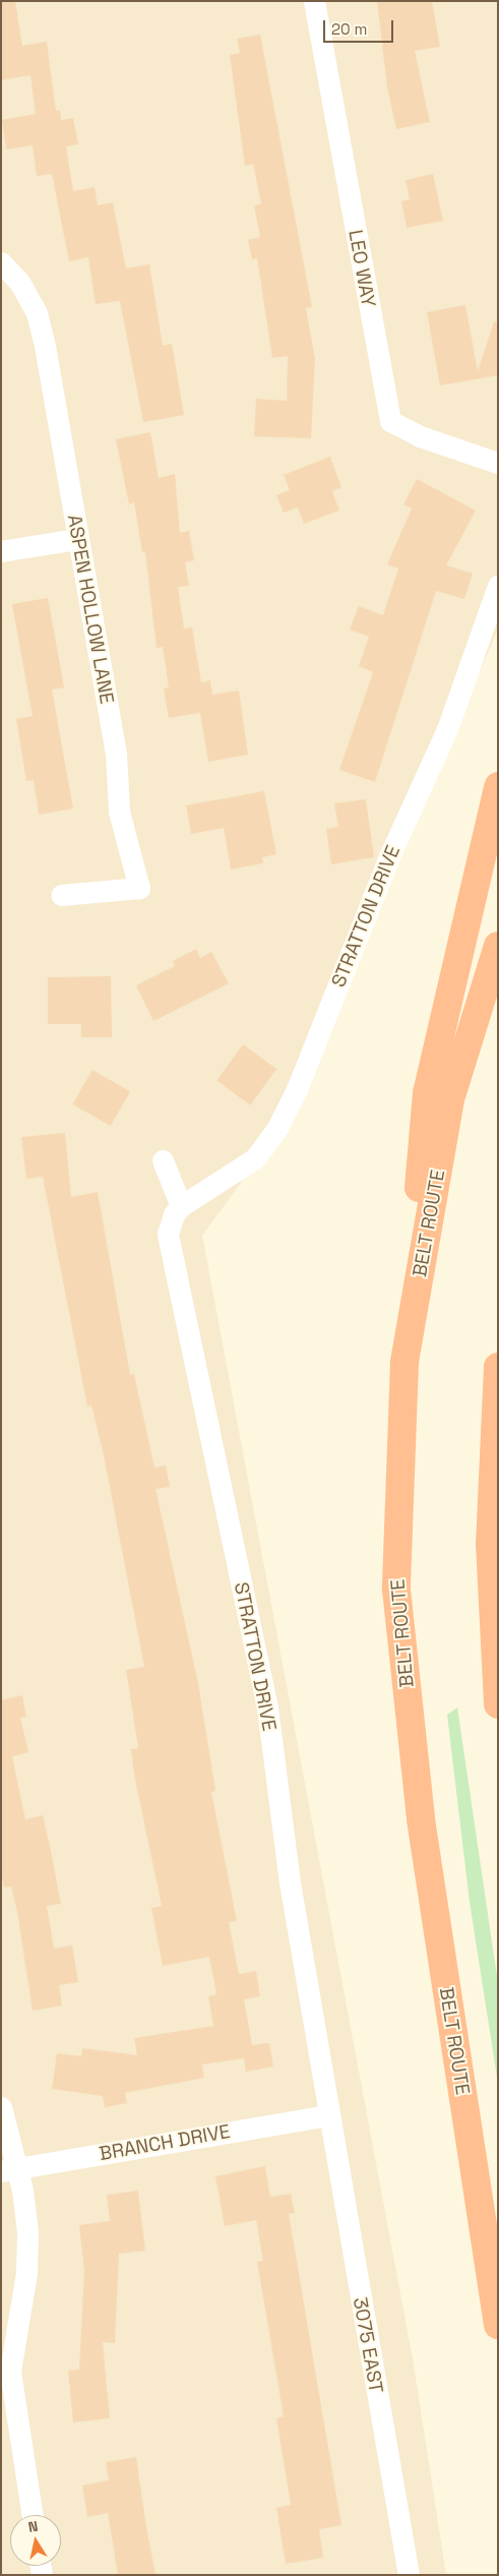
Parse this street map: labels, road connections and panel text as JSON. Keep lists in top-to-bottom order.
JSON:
{
  "streets": {
    "highway": ["BELT ROUTE"],
    "street": [
      "LEO WAY",
      "ASPEN HOLLOW LANE",
      "STRATTON DRIVE",
      "BRANCH DRIVE",
      "3075 EAST"
    ]
  },
  "crossings": [
    ["STRATTON DRIVE", "BRANCH DRIVE"],
    ["STRATTON DRIVE", "3075 EAST"],
    ["BRANCH DRIVE", "3075 EAST"]
  ],
  "scale_bar": "20 m",
  "north": "top"
}
